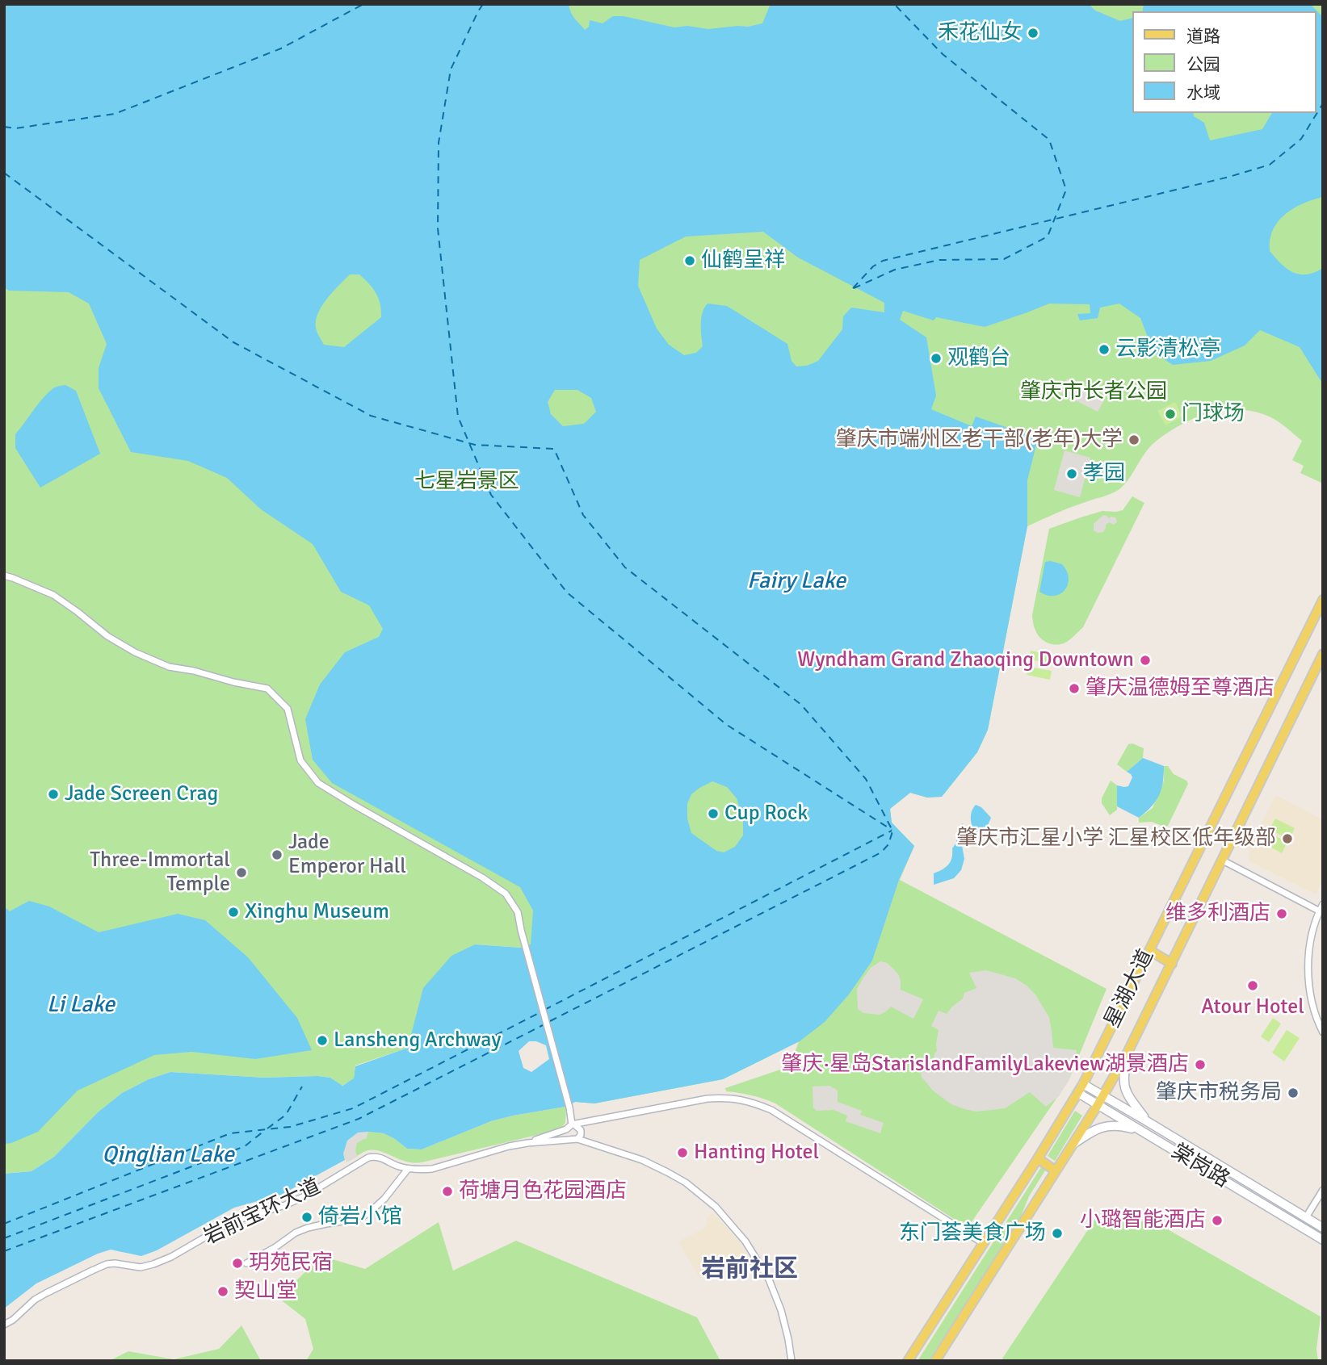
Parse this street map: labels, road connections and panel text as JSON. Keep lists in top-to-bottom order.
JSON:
{
  "streets": {
    "main road": ["星湖大道", "棠岗路"],
    "street": ["岩前宝环大道"]
  },
  "crossings": [
    ["星湖大道", "棠岗路"]
  ],
  "districts": ["岩前社区"],
  "water": ["Fairy Lake", "Li Lake", "Qinglian Lake"],
  "parks": ["肇庆市长者公园", "七星岩景区"],
  "places": [
    "禾花仙女",
    "仙鹤呈祥",
    "云影清松亭",
    "观鹤台",
    "门球场",
    "肇庆市端州区老干部(老年)大学",
    "孝园",
    "Wyndham Grand Zhaoqing Downtown",
    "肇庆温德姆至尊酒店",
    "Jade Screen Crag",
    "Cup Rock",
    "肇庆市汇星小学 汇星校区低年级部",
    "Jade Emperor Hall",
    "Three-Immortal Temple",
    "Xinghu Museum",
    "维多利酒店",
    "Atour Hotel",
    "Lansheng Archway",
    "肇庆·星岛StarislandFamilyLakeview湖景酒店",
    "肇庆市税务局",
    "Hanting Hotel",
    "荷塘月色花园酒店",
    "倚岩小馆",
    "小璐智能酒店",
    "东门荟美食广场",
    "玥苑民宿",
    "契山堂"
  ],
  "legend": ["道路", "公园", "水域"]
}
